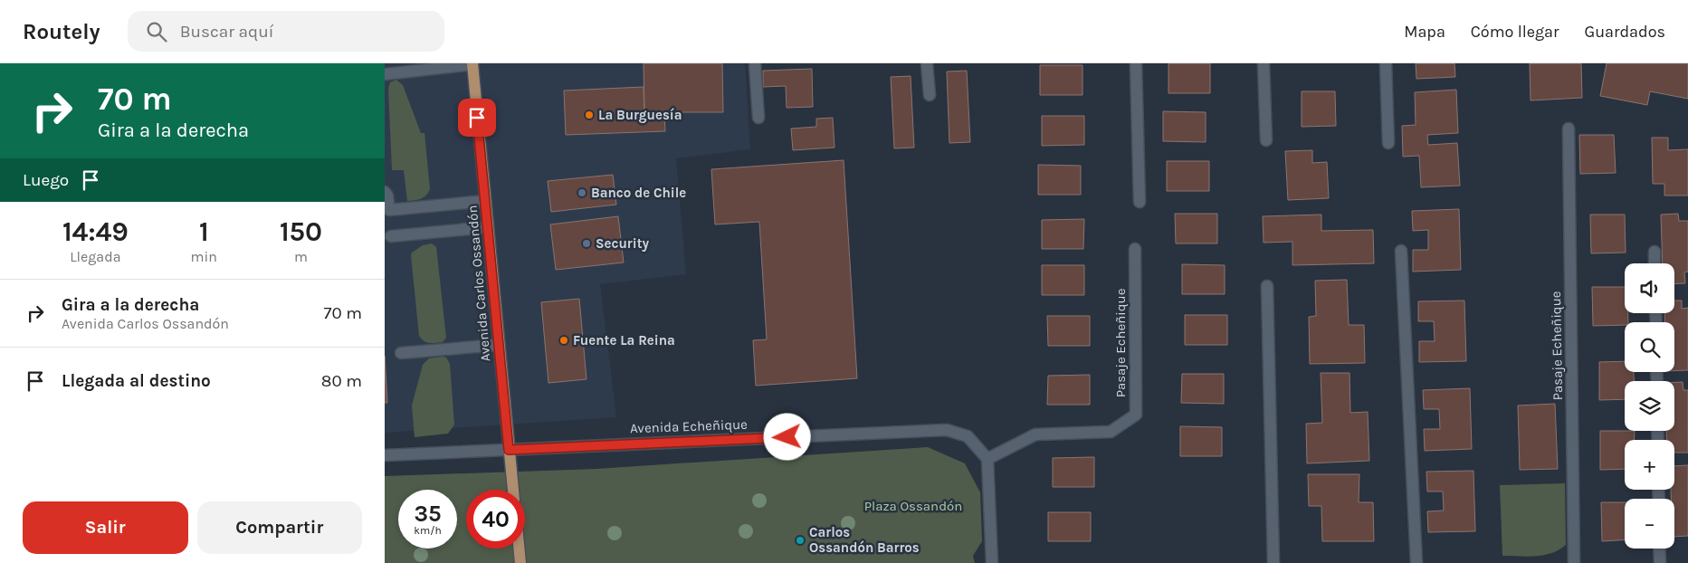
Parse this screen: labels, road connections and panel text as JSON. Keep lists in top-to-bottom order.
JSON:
{
  "streets": {
    "main road": ["Avenida Carlos Ossandón"],
    "street": ["Pasaje Echeñique", "Avenida Echeñique"]
  },
  "crossings": [
    ["Avenida Carlos Ossandón", "Avenida Echeñique"],
    ["Pasaje Echeñique", "Avenida Echeñique"]
  ],
  "parks": ["Plaza Ossandón"],
  "places": [
    "La Burguesía",
    "Banco de Chile",
    "Security",
    "Fuente La Reina",
    "Carlos Ossandón Barros"
  ],
  "page": {
    "header": "Routely",
    "search": "Buscar aquí",
    "nav": ["Mapa", "Cómo llegar", "Guardados"],
    "turn": ["70 m", "Gira a la derecha"],
    "then": "Luego",
    "eta": [
      "14:49",
      "Llegada",
      "1",
      "min",
      "150",
      "m"
    ],
    "map_buttons": ["+", "−"],
    "list": [
      {
        "name": "Gira a la derecha",
        "note": "Avenida Carlos Ossandón",
        "value": "70 m"
      },
      {
        "name": "Llegada al destino",
        "value": "80 m"
      }
    ],
    "speed": "35 km/h",
    "limit": "40",
    "buttons": ["Salir", "Compartir"]
  }
}
